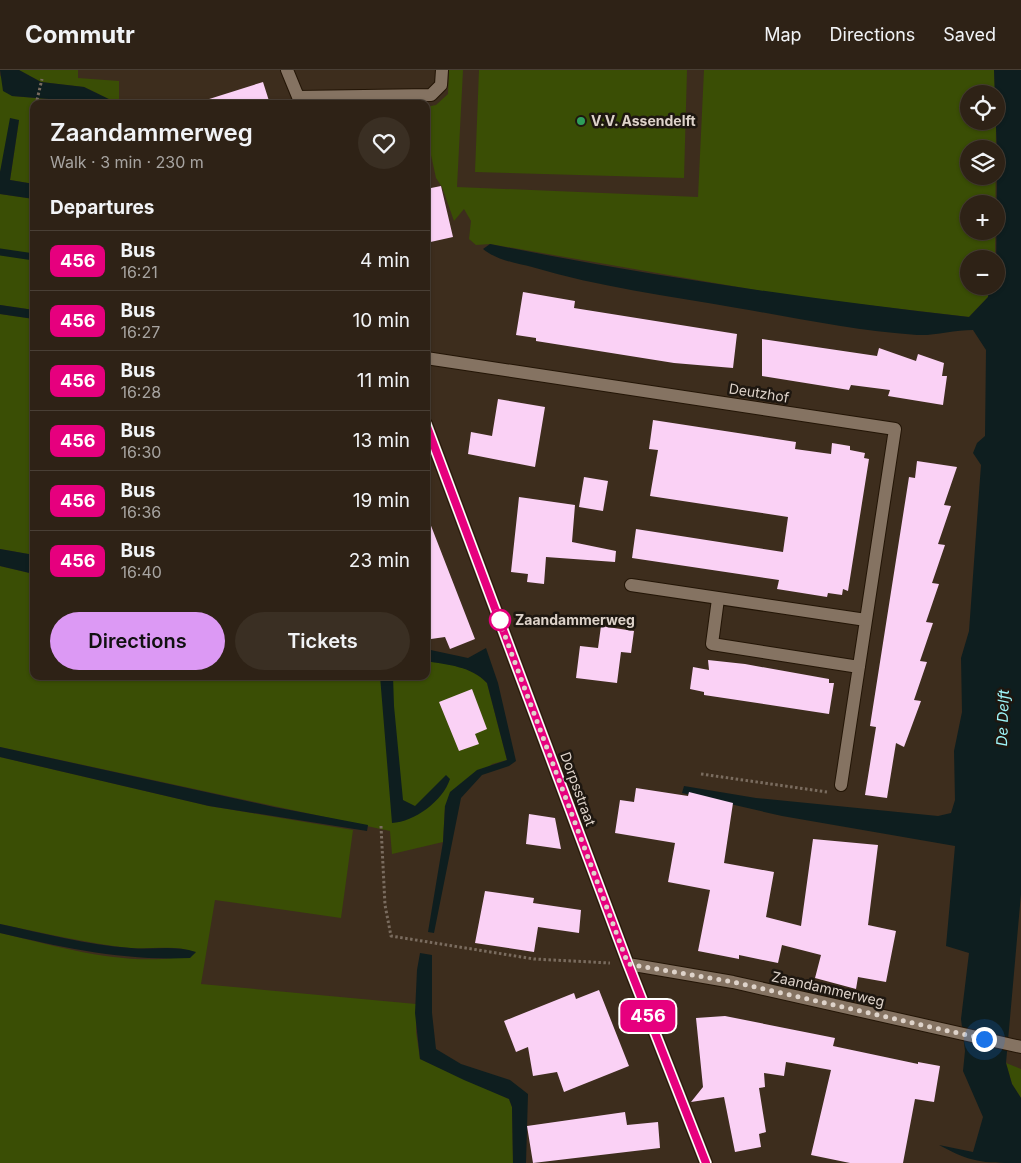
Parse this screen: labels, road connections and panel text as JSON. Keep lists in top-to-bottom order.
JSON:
{
  "streets": {
    "street": ["Deutzhof", "Dorpsstraat", "Zaandammerweg"]
  },
  "crossings": [
    ["Dorpsstraat", "Zaandammerweg"]
  ],
  "water": ["De Delft"],
  "places": ["V.V. Assendelft", "Zaandammerweg"],
  "lines": ["bus line 456"],
  "page": {
    "header": "Commutr",
    "nav": ["Map", "Directions", "Saved"],
    "on_map": "456",
    "map_buttons": ["+", "−"],
    "heading": [
      ["Zaandammerweg", "Walk · 3 min · 230 m"],
      "Departures"
    ],
    "list": [
      {
        "mark": "456",
        "name": "Bus",
        "note": "16:21",
        "value": "4 min"
      },
      {
        "mark": "456",
        "name": "Bus",
        "note": "16:27",
        "value": "10 min"
      },
      {
        "mark": "456",
        "name": "Bus",
        "note": "16:28",
        "value": "11 min"
      },
      {
        "mark": "456",
        "name": "Bus",
        "note": "16:30",
        "value": "13 min"
      },
      {
        "mark": "456",
        "name": "Bus",
        "note": "16:36",
        "value": "19 min"
      },
      {
        "mark": "456",
        "name": "Bus",
        "note": "16:40",
        "value": "23 min"
      }
    ],
    "buttons": ["Directions", "Tickets"]
  }
}
